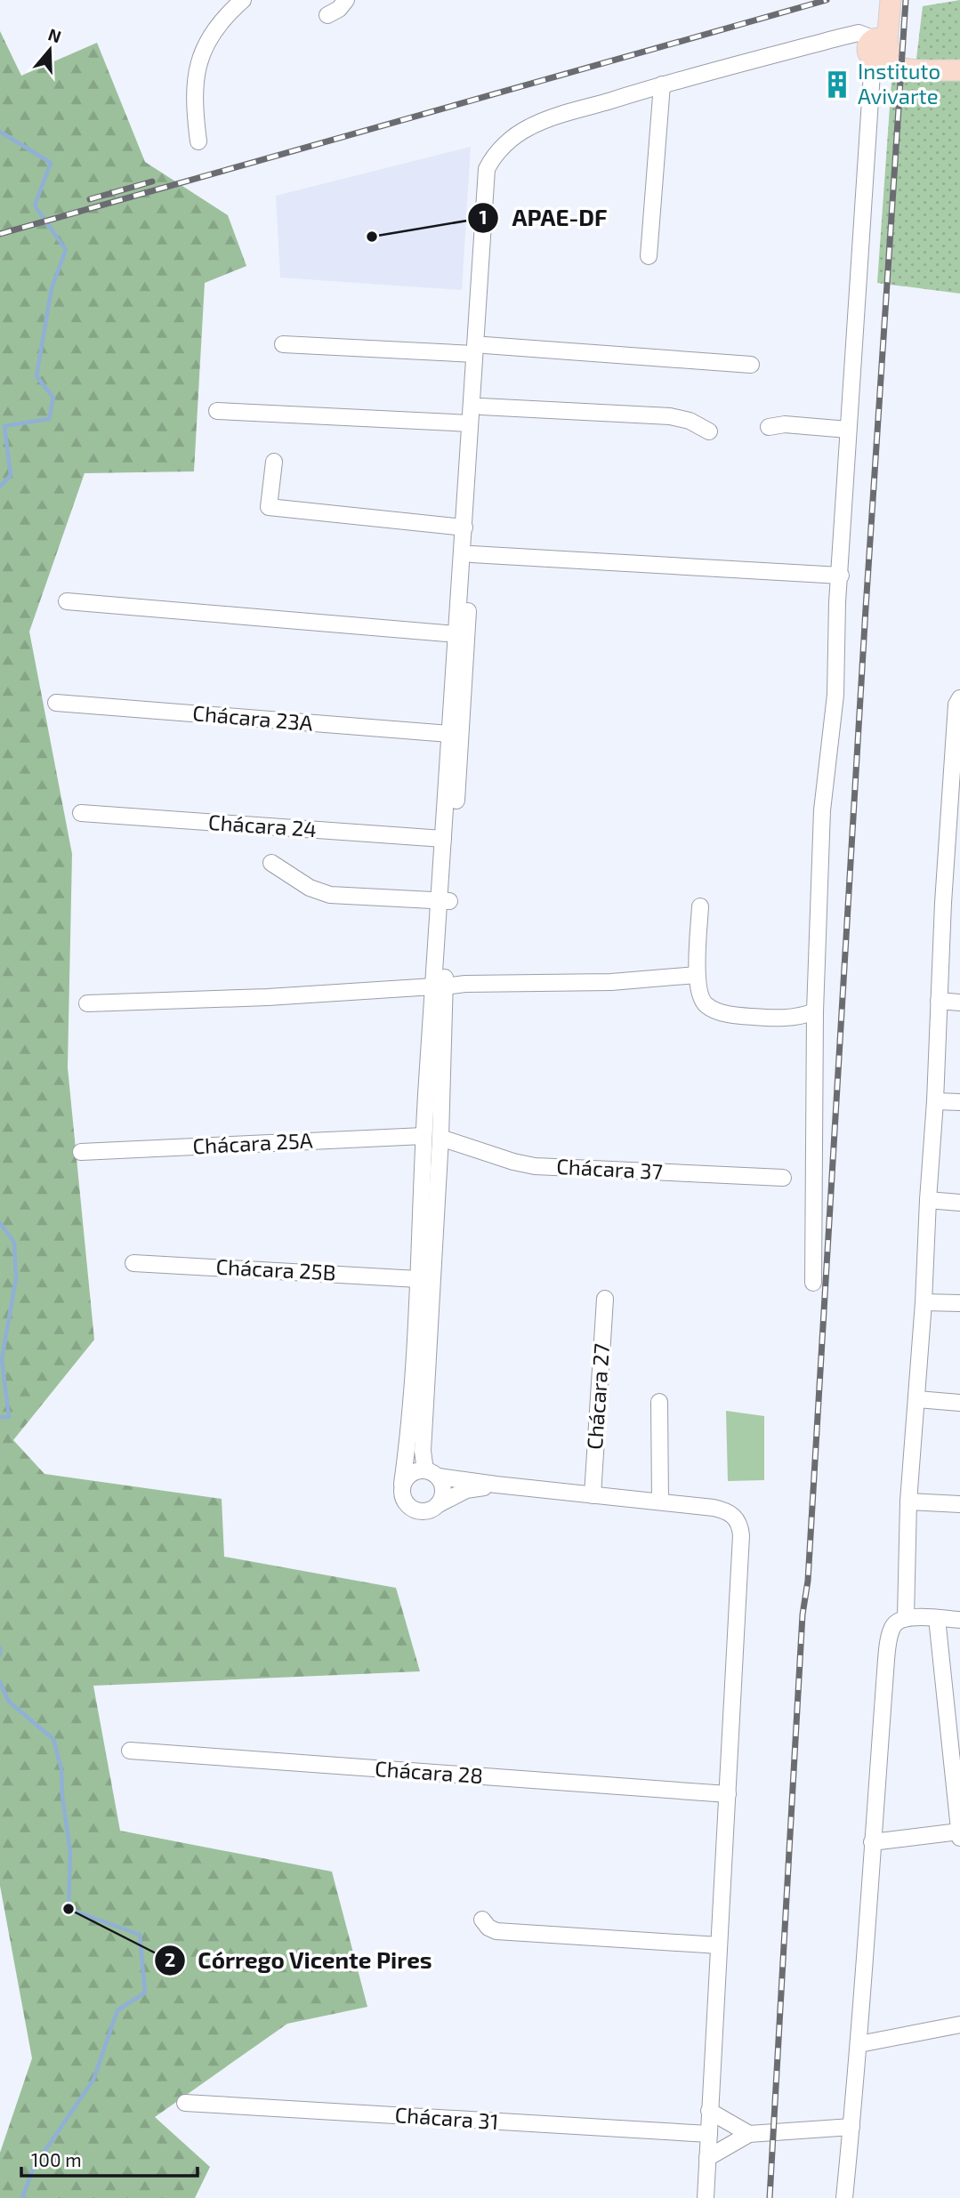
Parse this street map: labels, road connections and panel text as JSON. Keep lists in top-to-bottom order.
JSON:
{
  "streets": {
    "street": [
      "Chácara 23A",
      "Chácara 24",
      "Chácara 25A",
      "Chácara 37",
      "Chácara 25B",
      "Chácara 27",
      "Chácara 28",
      "Chácara 31"
    ]
  },
  "places": {
    "building": ["Instituto Avivarte"],
    "other": ["APAE-DF", "Córrego Vicente Pires"]
  },
  "scale_bar": "100 m",
  "north": "top"
}
